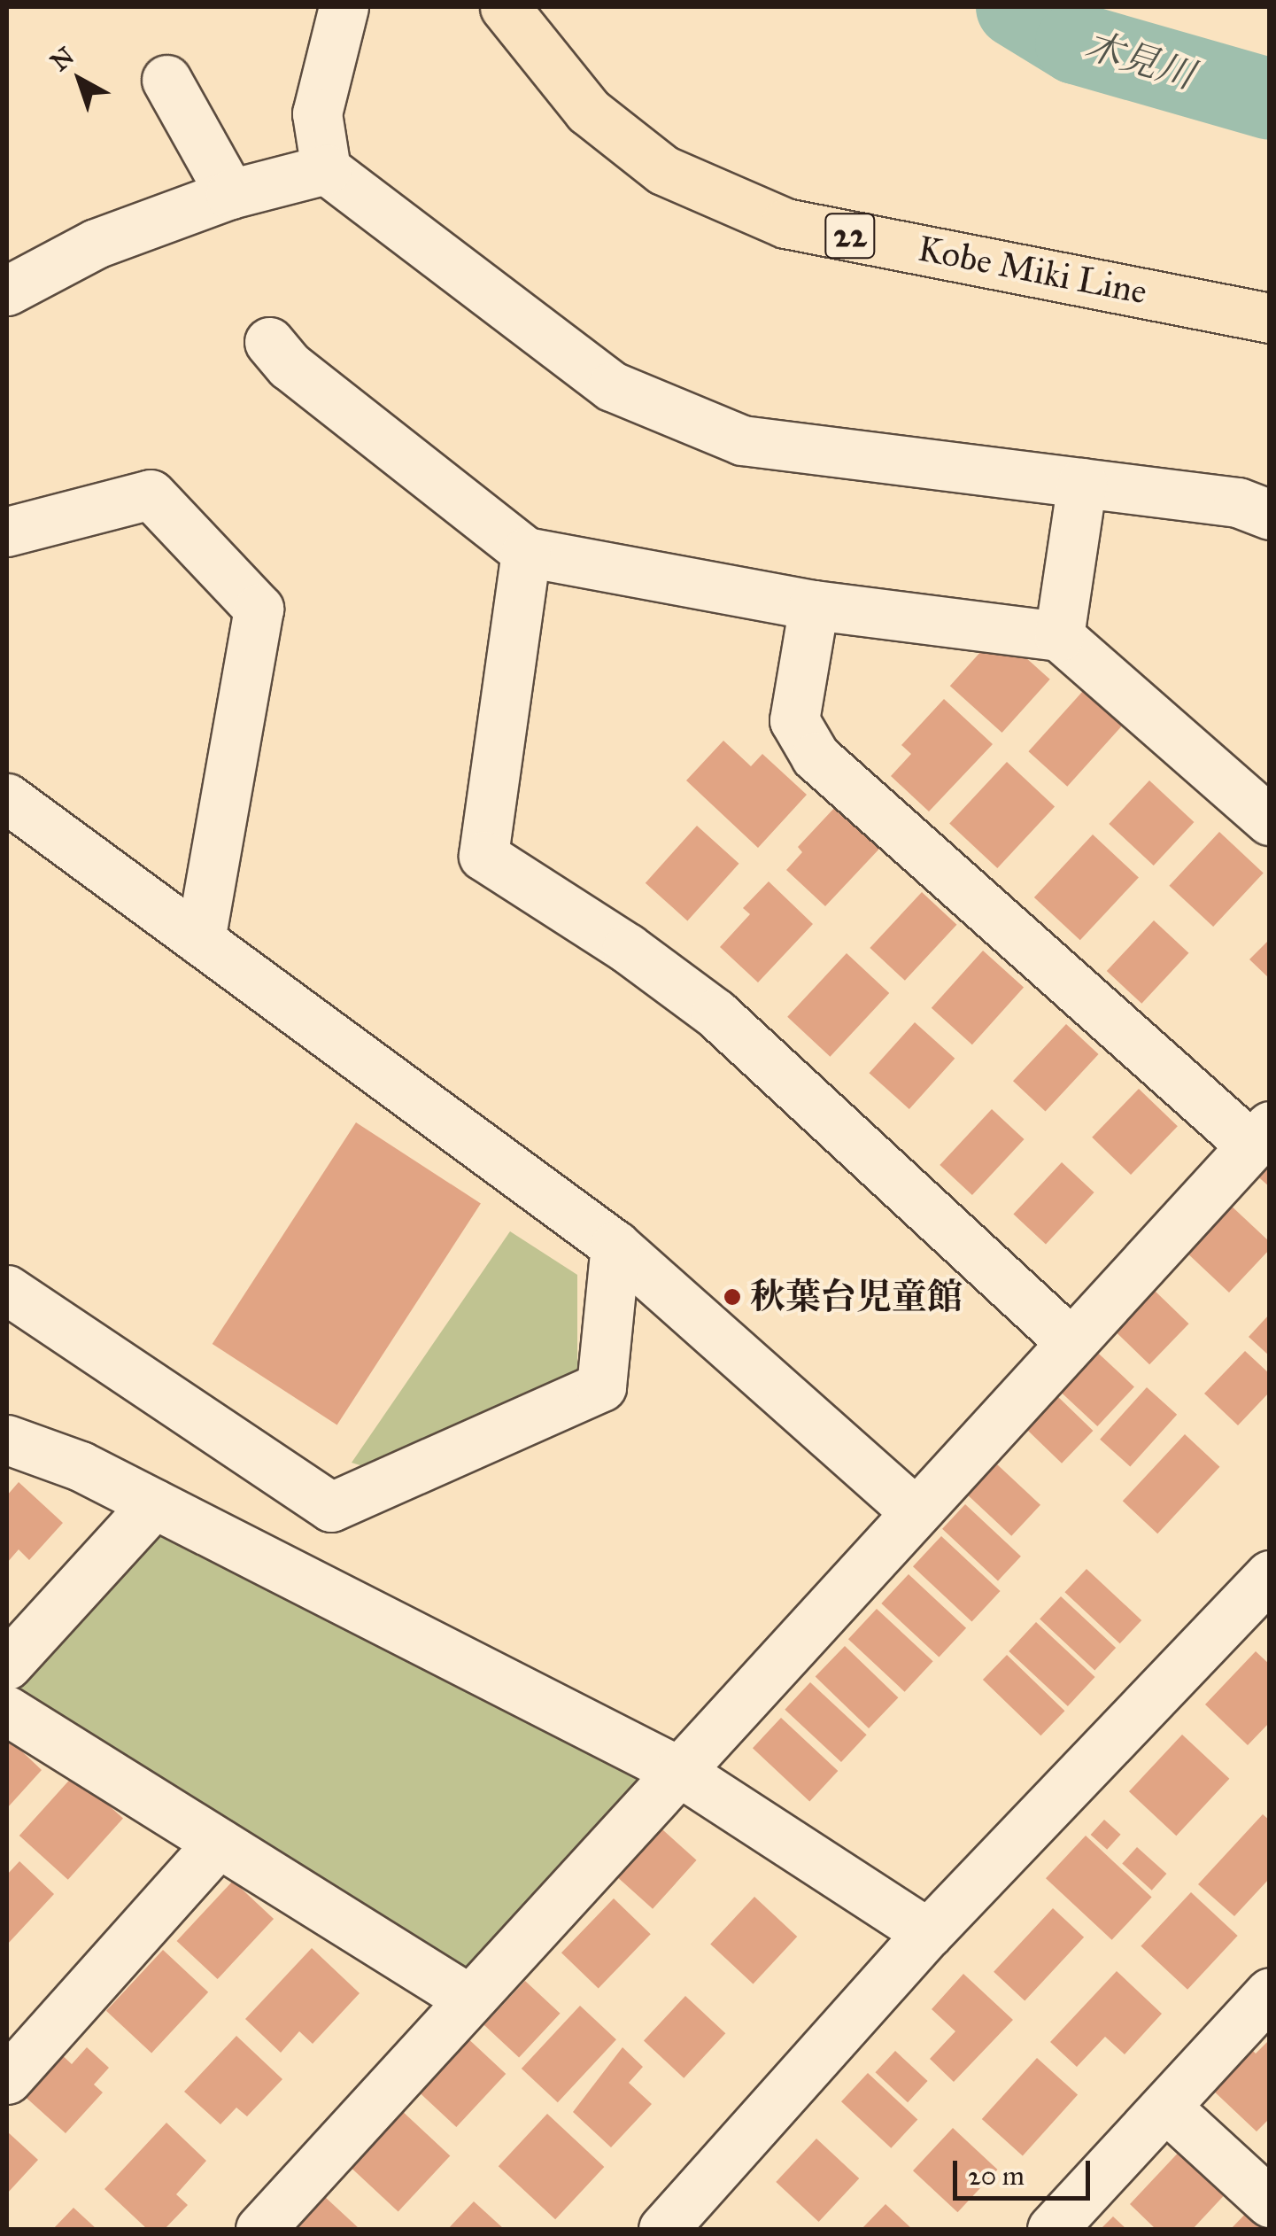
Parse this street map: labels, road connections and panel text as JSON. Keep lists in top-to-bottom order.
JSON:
{
  "streets": {
    "main road": ["22", "Kobe Miki Line"]
  },
  "water": ["木見川"],
  "places": ["秋葉台児童館"],
  "scale_bar": "20 m",
  "north": "top left"
}
